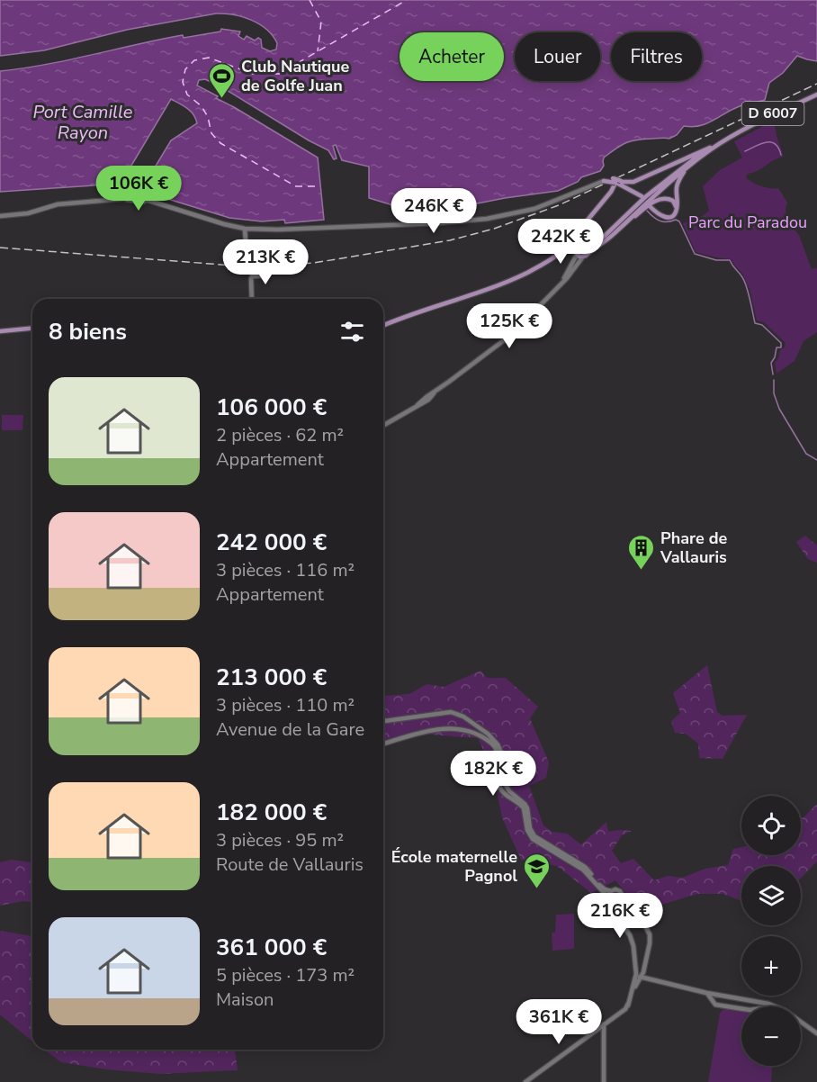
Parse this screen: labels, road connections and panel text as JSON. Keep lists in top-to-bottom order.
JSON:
{
  "streets": {
    "main road": ["D 6007"]
  },
  "water": ["Port Camille Rayon"],
  "parks": ["Parc du Paradou"],
  "places": {
    "sports": ["Club Nautique de Golfe Juan"],
    "building": ["Phare de Vallauris"],
    "school or university": ["École maternelle Pagnol"]
  },
  "page": {
    "chip": ["Acheter", "Louer", "Filtres"],
    "price": [
      "106K €",
      "246K €",
      "242K €",
      "213K €",
      "125K €",
      "182K €",
      "216K €",
      "361K €"
    ],
    "heading": "8 biens",
    "list": [
      {
        "name": "106 000 €",
        "note": "2 pièces · 62 m² · Appartement"
      },
      {
        "name": "242 000 €",
        "note": "3 pièces · 116 m² · Appartement"
      },
      {
        "name": "213 000 €",
        "note": "3 pièces · 110 m² · Avenue de la Gare"
      },
      {
        "name": "182 000 €",
        "note": "3 pièces · 95 m² · Route de Vallauris"
      },
      {
        "name": "361 000 €",
        "note": "5 pièces · 173 m² · Maison"
      }
    ],
    "map_buttons": ["+", "−"]
  }
}
